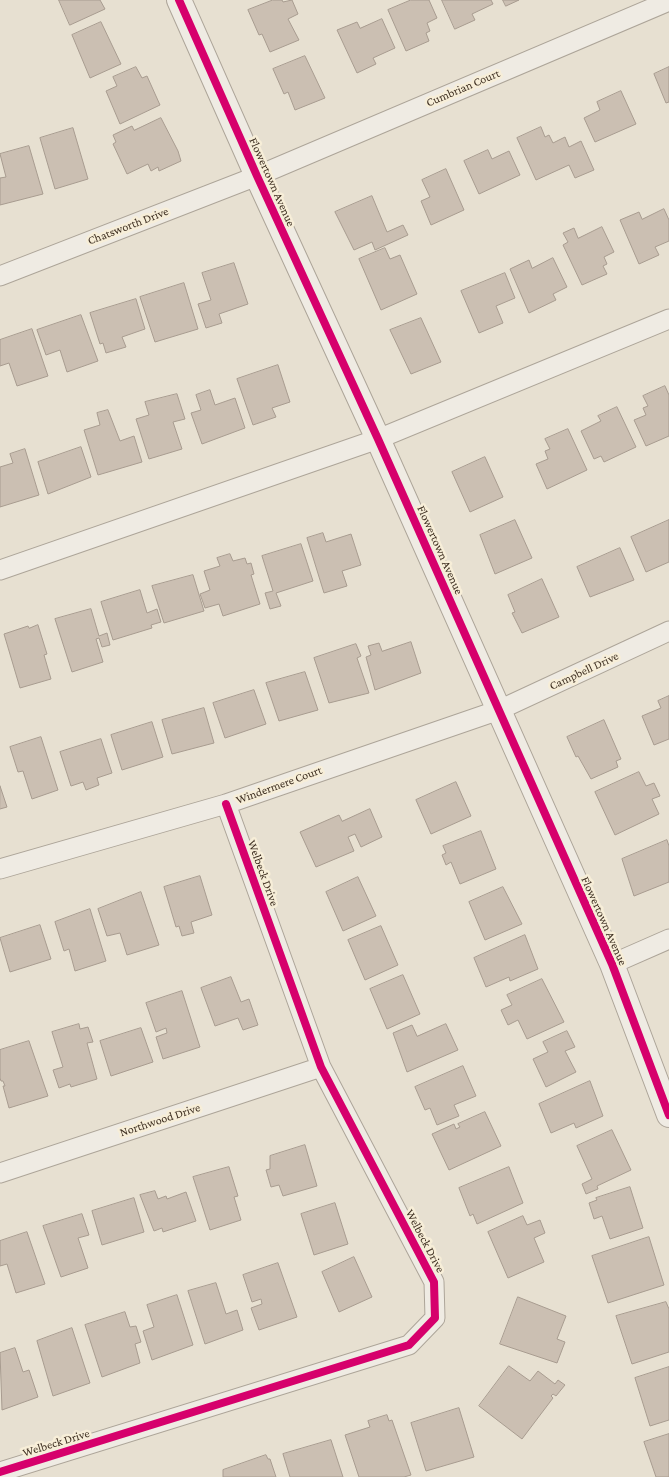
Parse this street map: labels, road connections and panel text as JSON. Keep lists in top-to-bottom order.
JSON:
{
  "streets": {
    "street": [
      "Cumbrian Court",
      "Flowertown Avenue",
      "Chatsworth Drive",
      "Campbell Drive",
      "Windermere Court",
      "Welbeck Drive",
      "Northwood Drive"
    ]
  },
  "crossings": [
    ["Cumbrian Court", "Flowertown Avenue"],
    ["Cumbrian Court", "Chatsworth Drive"],
    ["Flowertown Avenue", "Chatsworth Drive"],
    ["Flowertown Avenue", "Campbell Drive"],
    ["Flowertown Avenue", "Windermere Court"],
    ["Campbell Drive", "Windermere Court"],
    ["Windermere Court", "Welbeck Drive"],
    ["Welbeck Drive", "Northwood Drive"]
  ]
}
